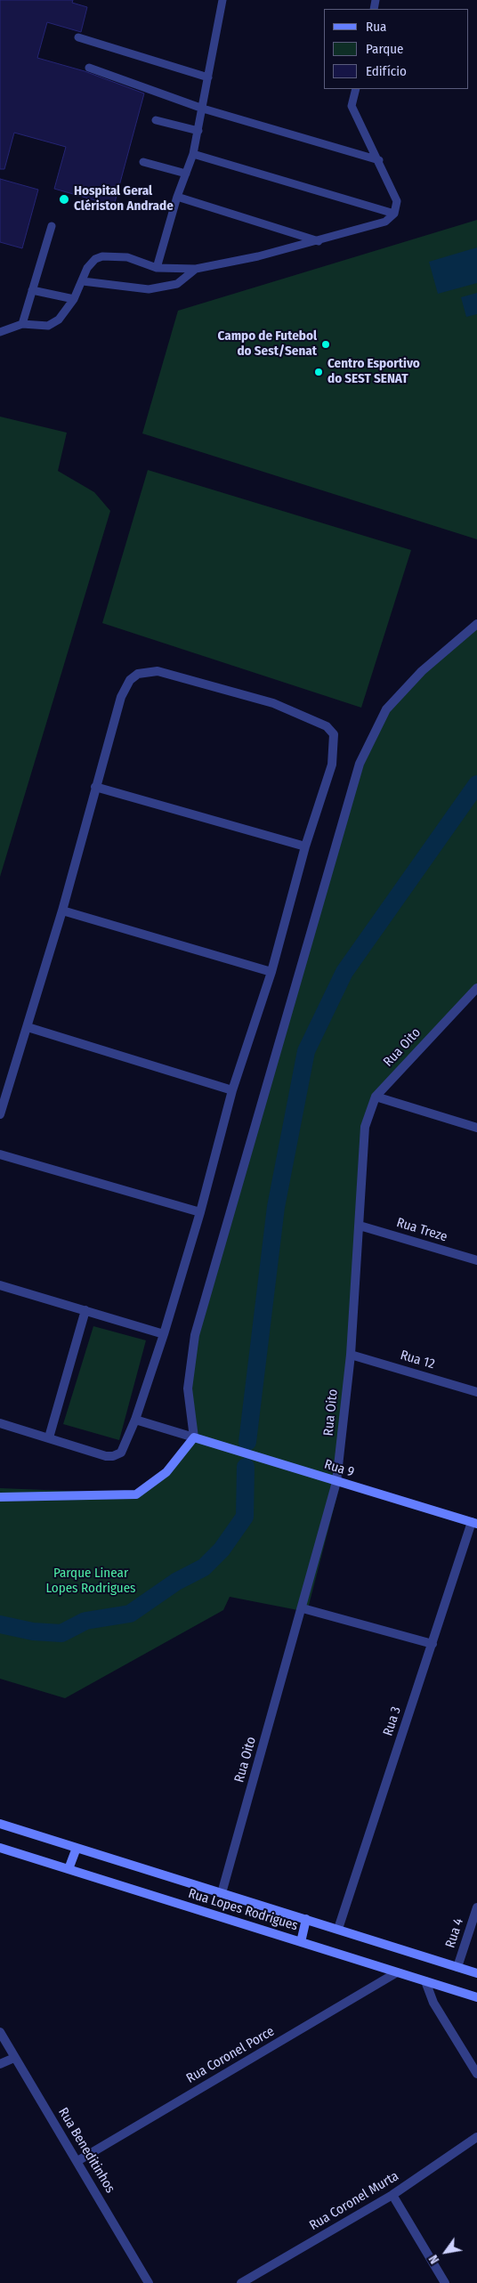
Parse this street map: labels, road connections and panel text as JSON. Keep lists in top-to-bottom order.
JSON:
{
  "streets": {
    "street": [
      "Rua Oito",
      "Rua Treze",
      "Rua 12",
      "Rua 9",
      "Rua 3",
      "Rua Lopes Rodrigues",
      "Rua 4",
      "Rua Coronel Porce",
      "Rua Beneditinhos",
      "Rua Coronel Murta"
    ]
  },
  "crossings": [
    ["Rua Oito", "Rua Treze"],
    ["Rua Oito", "Rua 12"],
    ["Rua Oito", "Rua 9"],
    ["Rua Oito", "Rua Lopes Rodrigues"],
    ["Rua 9", "Rua 3"],
    ["Rua 3", "Rua Lopes Rodrigues"],
    ["Rua Lopes Rodrigues", "Rua 4"],
    ["Rua Lopes Rodrigues", "Rua Coronel Porce"],
    ["Rua Coronel Porce", "Rua Beneditinhos"]
  ],
  "parks": ["Parque Linear Lopes Rodrigues"],
  "places": ["Hospital Geral Clériston Andrade", "Campo de Futebol do Sest/Senat", "Centro Esportivo do SEST SENAT"],
  "legend": ["Rua", "Parque", "Edifício"],
  "north": "bottom left"
}
